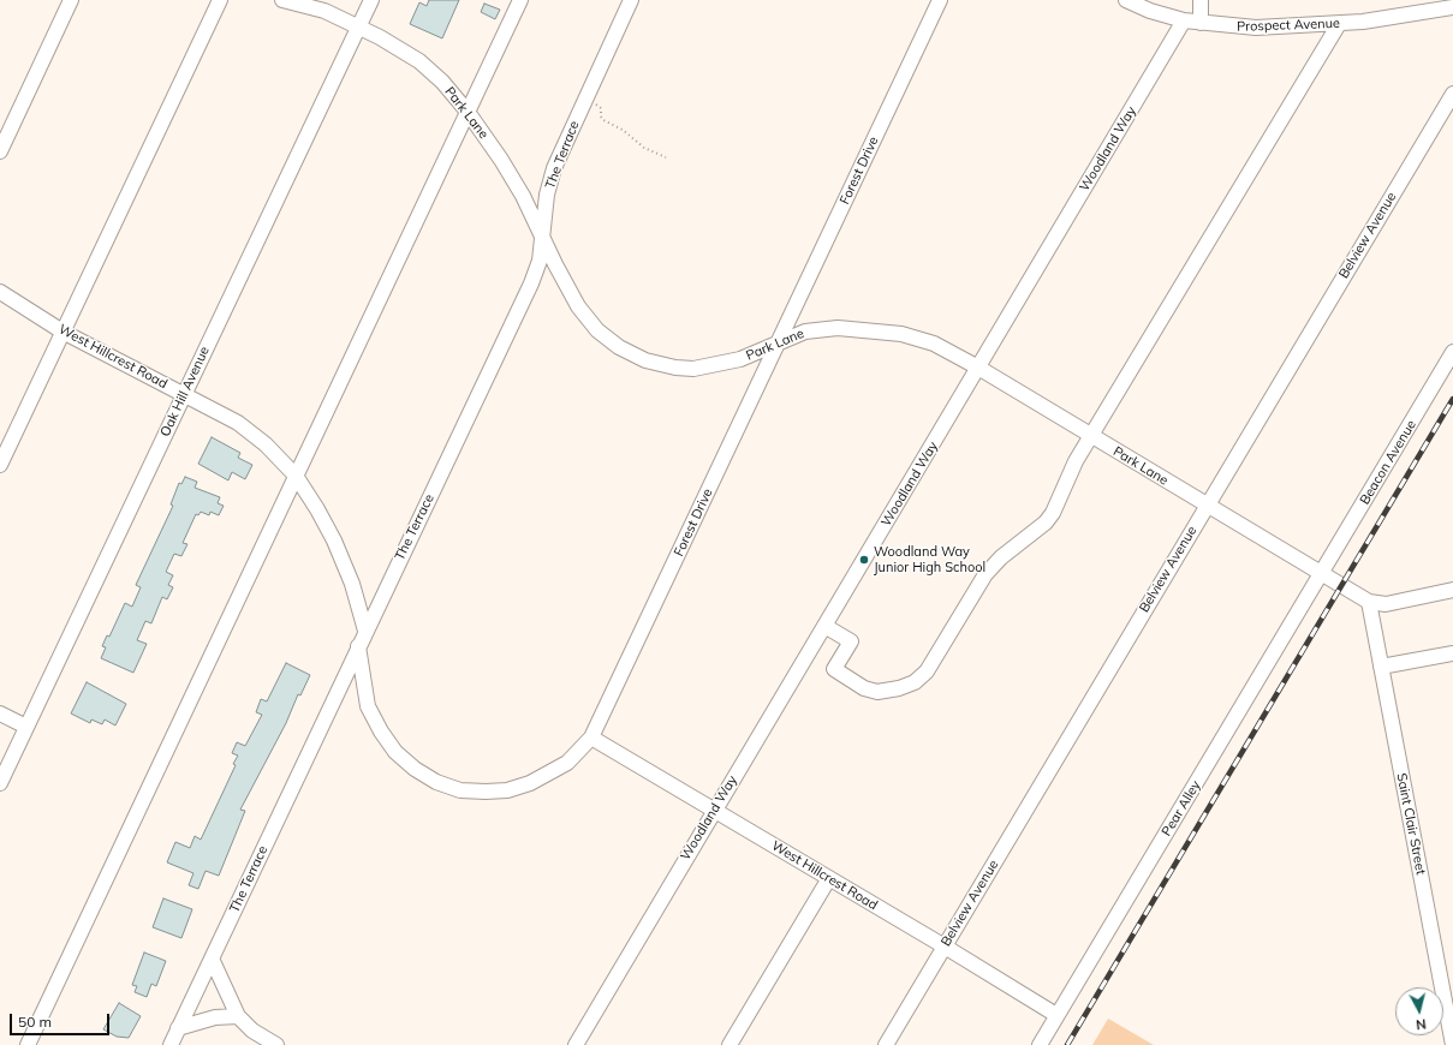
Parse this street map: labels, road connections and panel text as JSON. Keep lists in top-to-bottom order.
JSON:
{
  "streets": {
    "street": [
      "Prospect Avenue",
      "Park Lane",
      "Woodland Way",
      "The Terrace",
      "Forest Drive",
      "Belview Avenue",
      "West Hillcrest Road",
      "Oak Hill Avenue",
      "Beacon Avenue",
      "Pear Alley",
      "Saint Clair Street"
    ]
  },
  "crossings": [
    ["Prospect Avenue", "Woodland Way"],
    ["Park Lane", "Woodland Way"],
    ["Park Lane", "The Terrace"],
    ["Park Lane", "Forest Drive"],
    ["Park Lane", "Belview Avenue"],
    ["Park Lane", "Oak Hill Avenue"],
    ["Park Lane", "Beacon Avenue"],
    ["Park Lane", "Pear Alley"],
    ["Park Lane", "Saint Clair Street"],
    ["Woodland Way", "West Hillcrest Road"],
    ["The Terrace", "Forest Drive"],
    ["The Terrace", "West Hillcrest Road"],
    ["Forest Drive", "West Hillcrest Road"],
    ["Belview Avenue", "West Hillcrest Road"],
    ["West Hillcrest Road", "Oak Hill Avenue"],
    ["West Hillcrest Road", "Pear Alley"],
    ["Beacon Avenue", "Pear Alley"]
  ],
  "places": ["Woodland Way Junior High School"],
  "scale_bar": "50 m",
  "north": "bottom"
}
